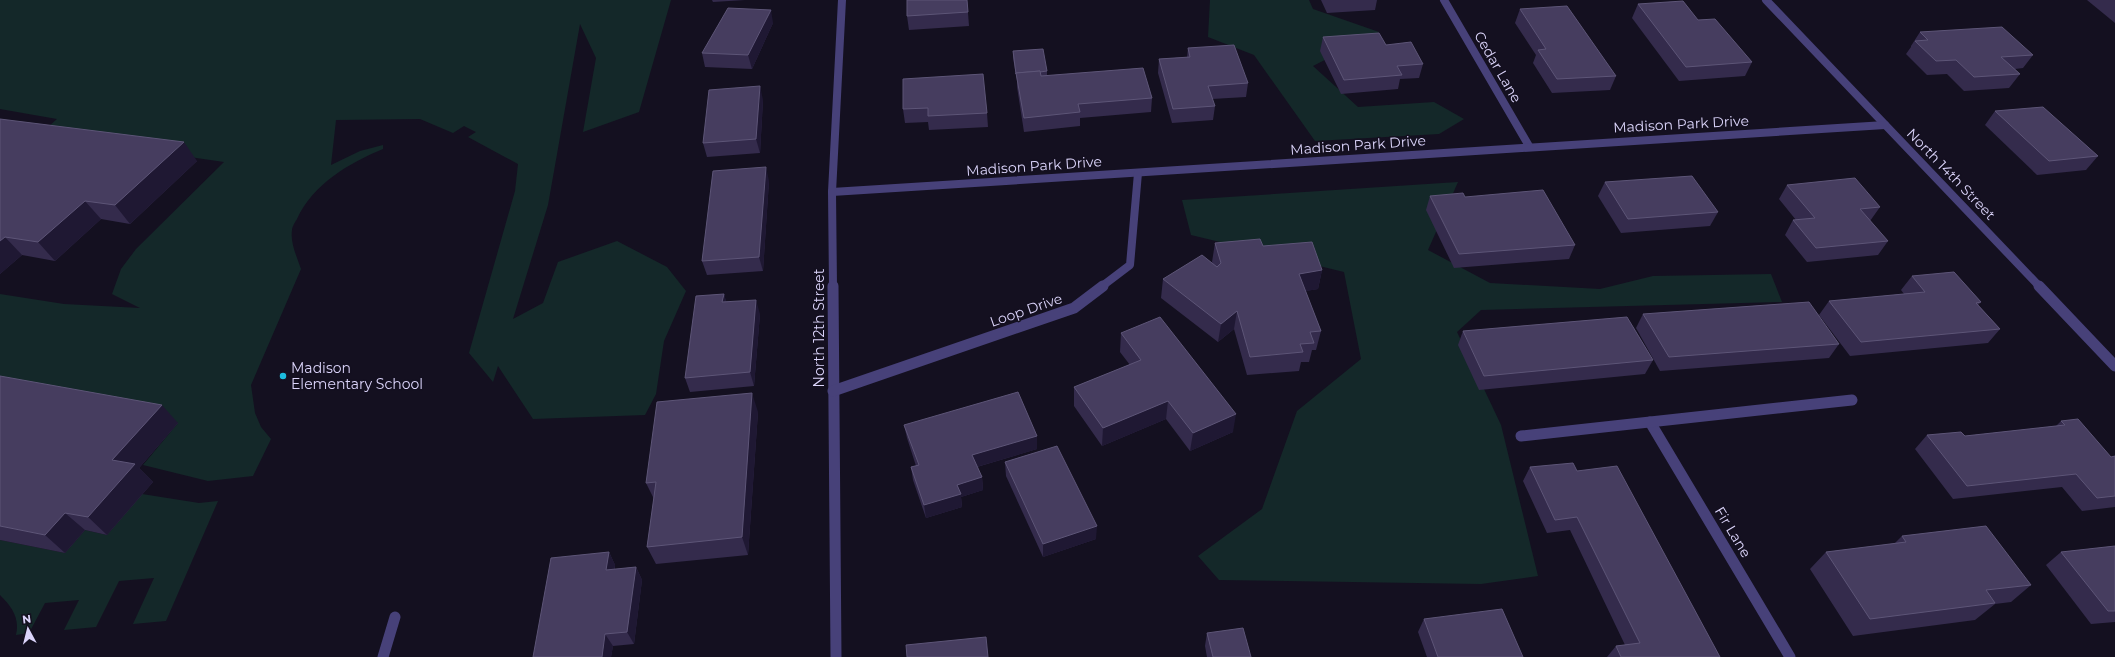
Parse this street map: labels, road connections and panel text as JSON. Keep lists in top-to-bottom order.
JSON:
{
  "streets": {
    "street": [
      "Cedar Lane",
      "Madison Park Drive",
      "North 14th Street",
      "Loop Drive",
      "North 12th Street",
      "Fir Lane"
    ]
  },
  "crossings": [
    ["Cedar Lane", "Madison Park Drive"],
    ["Madison Park Drive", "North 14th Street"],
    ["Madison Park Drive", "Loop Drive"],
    ["Madison Park Drive", "North 12th Street"],
    ["Loop Drive", "North 12th Street"]
  ],
  "places": ["Madison Elementary School"],
  "north": "top"
}
